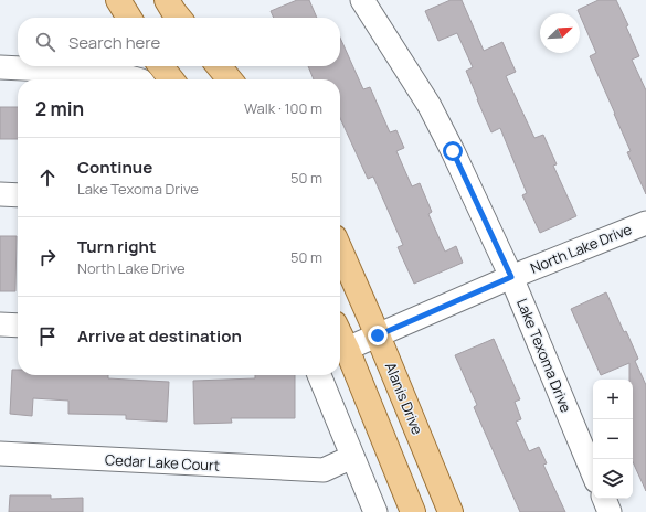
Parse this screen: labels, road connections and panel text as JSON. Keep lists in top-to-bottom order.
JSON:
{
  "streets": {
    "main road": ["Alanis Drive"],
    "street": ["North Lake Drive", "Lake Texoma Drive", "Cedar Lake Court"]
  },
  "crossings": [
    ["North Lake Drive", "Lake Texoma Drive"],
    ["North Lake Drive", "Alanis Drive"]
  ],
  "north": "top right",
  "page": {
    "search": "Search here",
    "heading": ["2 min", "Walk · 100 m"],
    "list": [
      ["Continue", "Lake Texoma Drive", "50 m"],
      ["Turn right", "North Lake Drive", "50 m"],
      "Arrive at destination"
    ],
    "map_buttons": ["+", "−"]
  }
}
